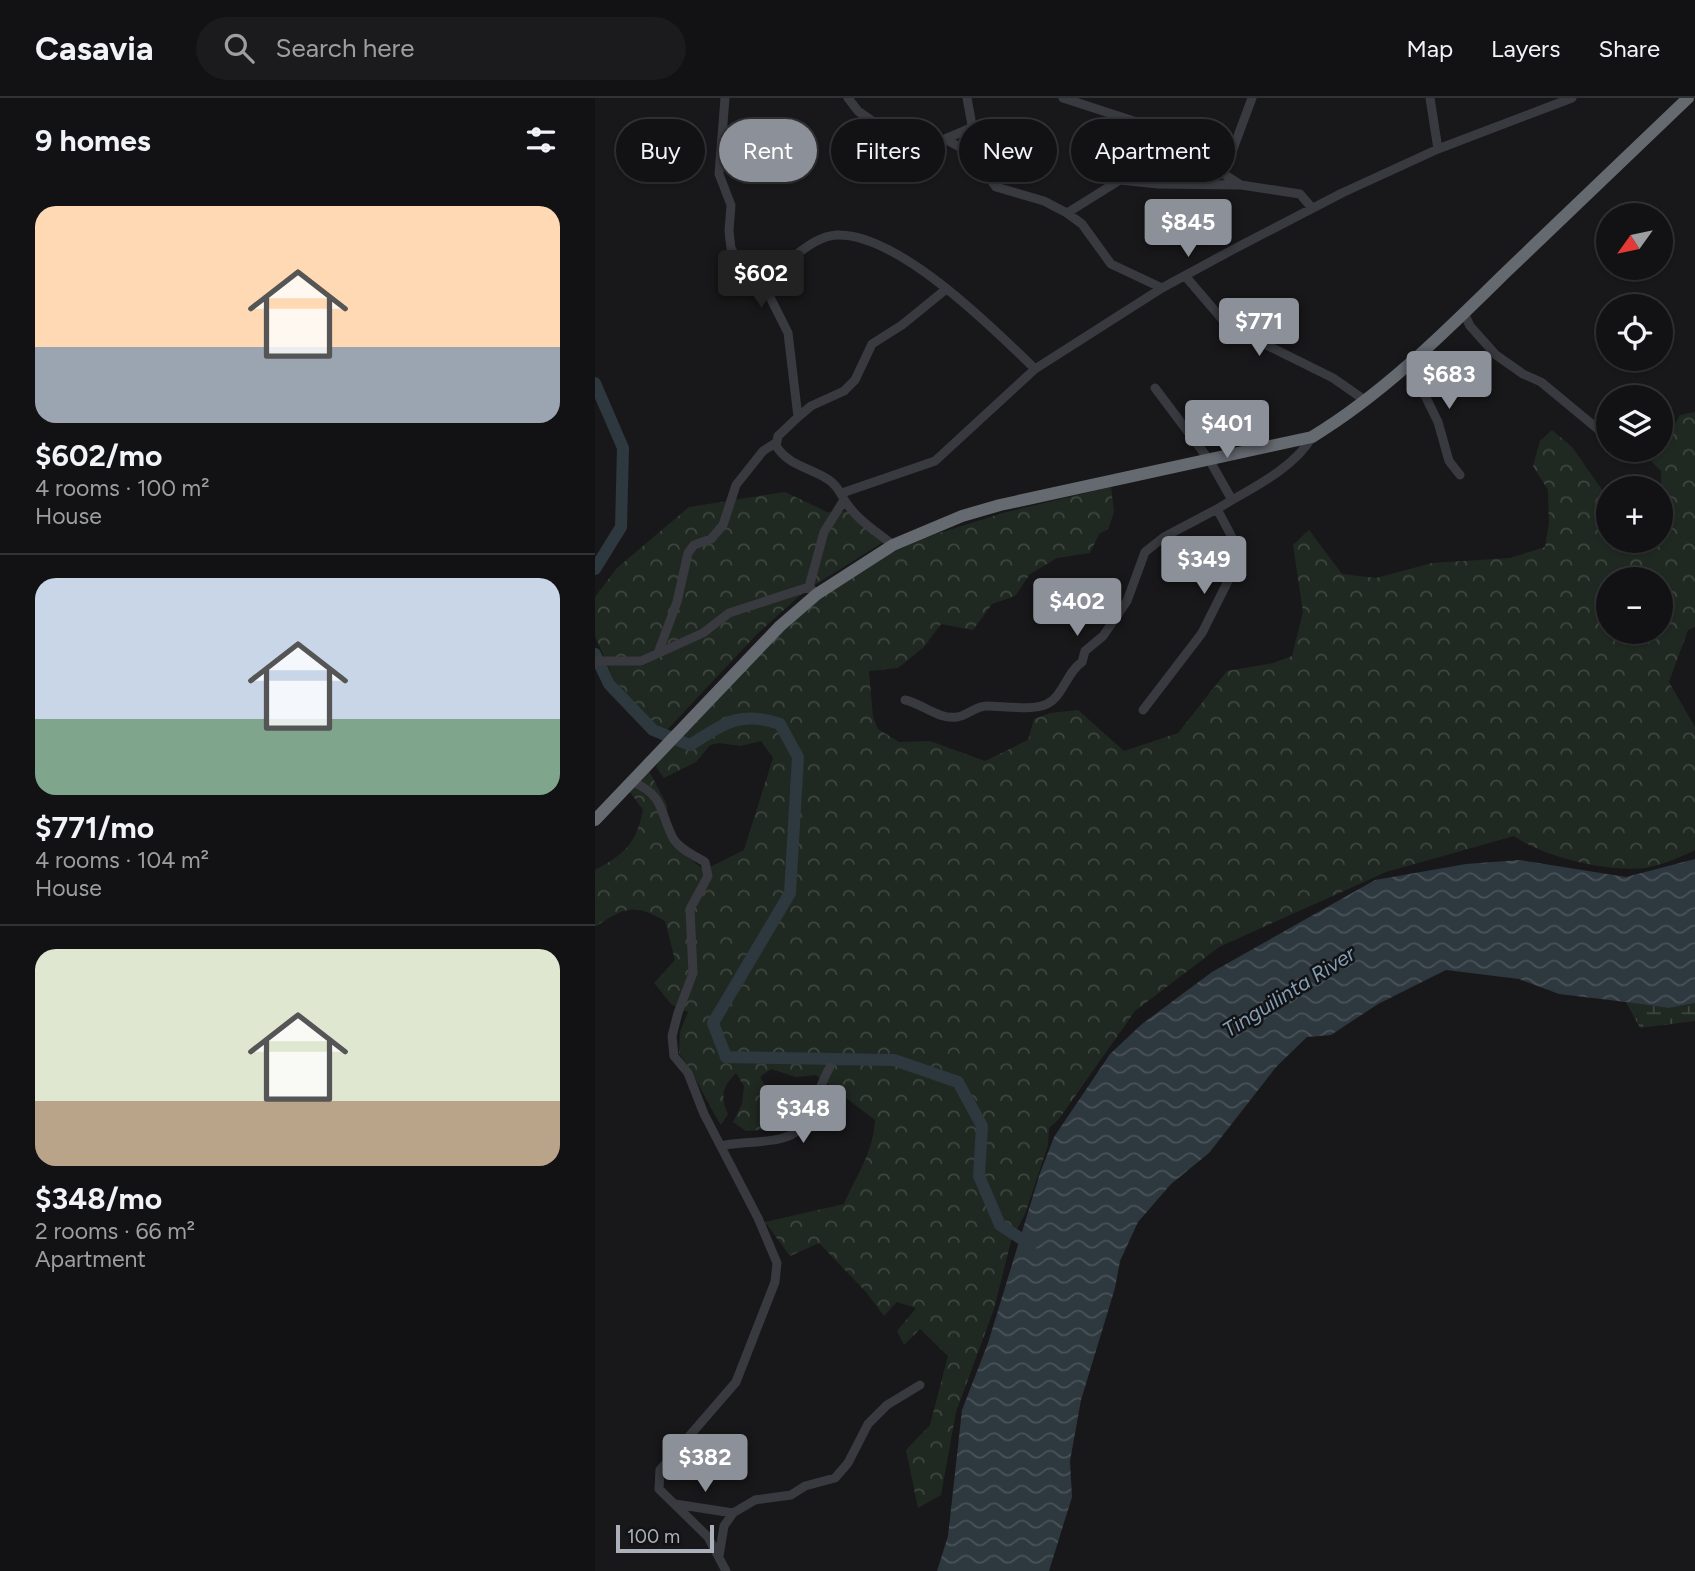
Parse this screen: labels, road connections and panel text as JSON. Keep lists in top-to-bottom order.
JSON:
{
  "water": ["Tinguilinta River"],
  "scale_bar": "100 m",
  "north": "bottom left",
  "page": {
    "header": "Casavia",
    "search": "Search here",
    "nav": ["Map", "Layers", "Share"],
    "heading": "9 homes",
    "chip": [
      "Buy",
      "Rent",
      "Filters",
      "New",
      "Apartment"
    ],
    "list": [
      {
        "name": "$602/mo",
        "note": "4 rooms · 100 m² · House"
      },
      {
        "name": "$771/mo",
        "note": "4 rooms · 104 m² · House"
      },
      {
        "name": "$348/mo",
        "note": "2 rooms · 66 m² · Apartment"
      }
    ],
    "price": [
      "$845",
      "$602",
      "$771",
      "$683",
      "$401",
      "$349",
      "$402",
      "$348",
      "$382"
    ],
    "map_buttons": ["+", "−"],
    "scale": "100 m"
  }
}
